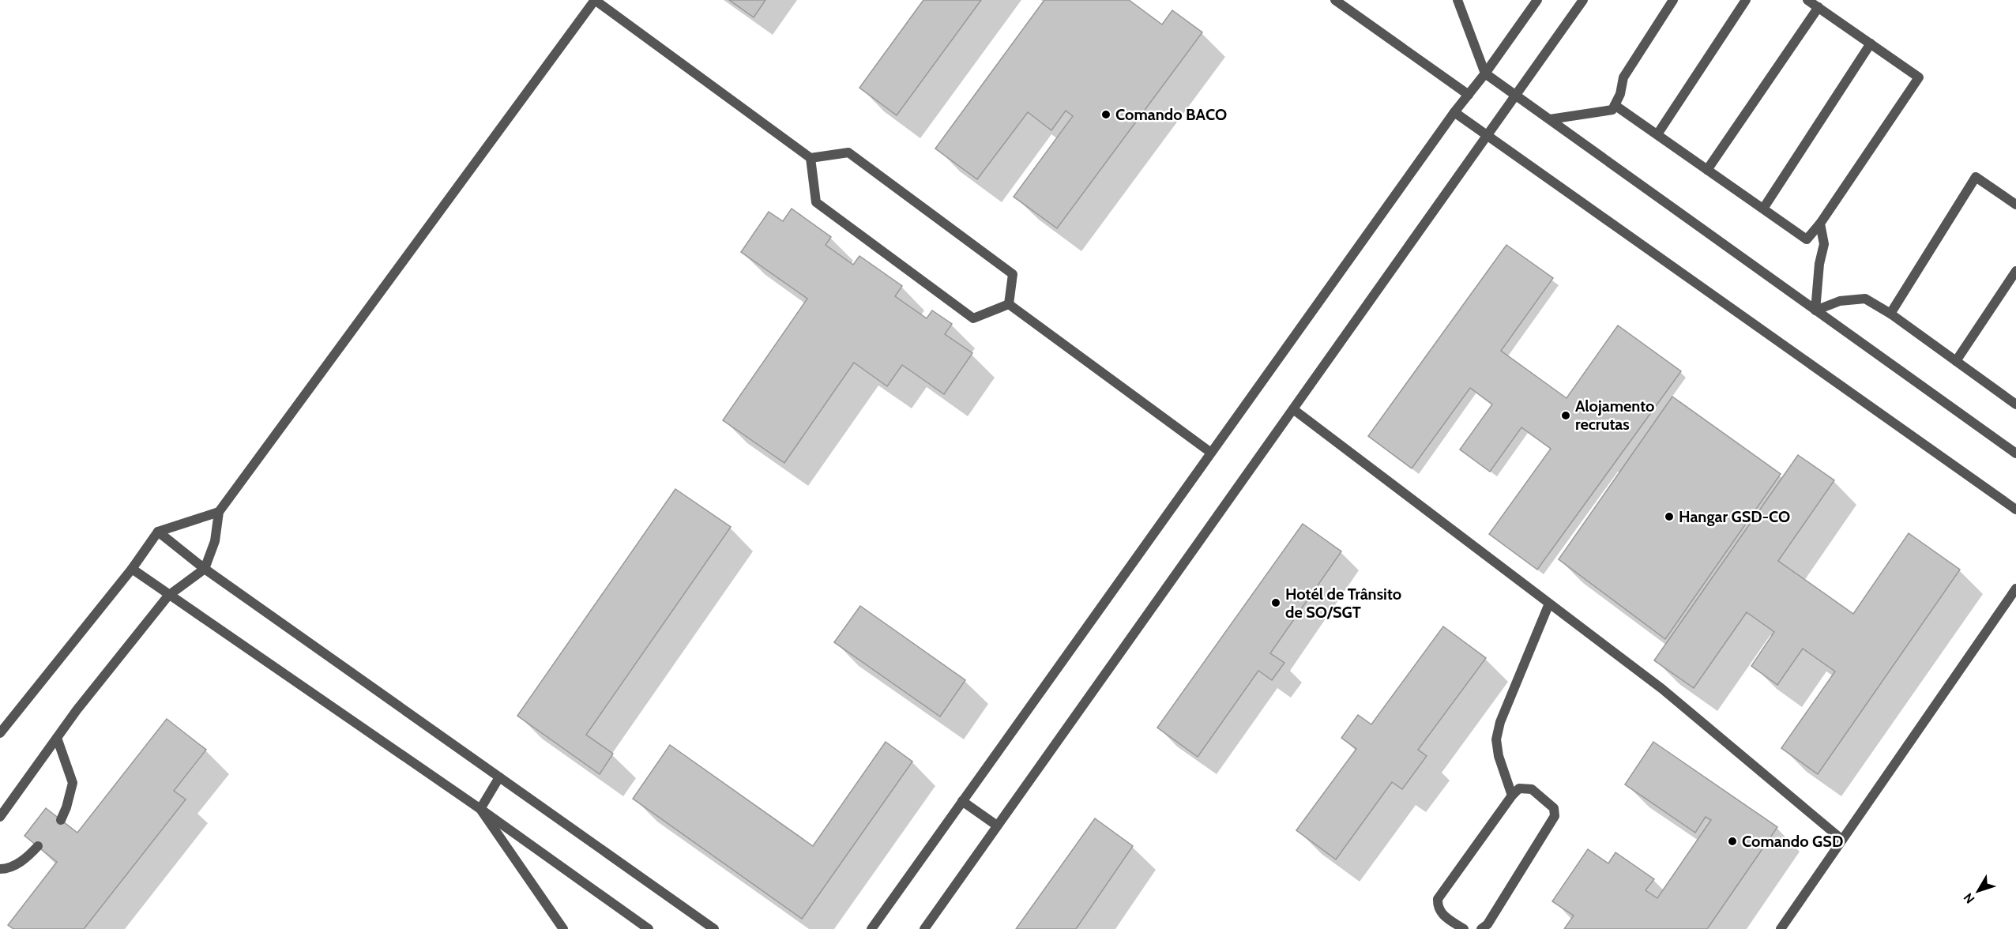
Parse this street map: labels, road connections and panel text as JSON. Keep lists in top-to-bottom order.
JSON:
{
  "places": [
    "Comando BACO",
    "Alojamento recrutas",
    "Hangar GSD-CO",
    "Hotél de Trânsito de SO/SGT",
    "Comando GSD"
  ],
  "north": "bottom left"
}
